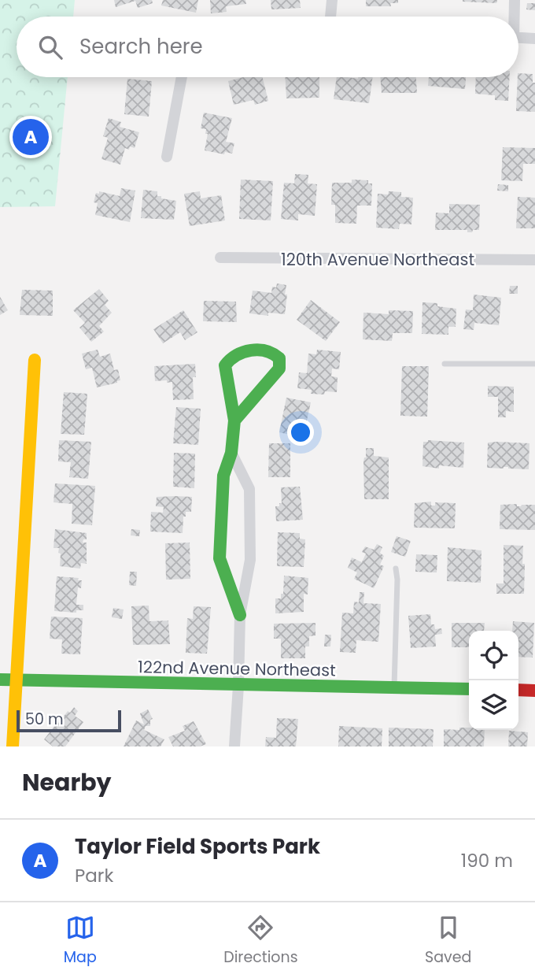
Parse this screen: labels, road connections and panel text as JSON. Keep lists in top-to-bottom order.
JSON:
{
  "streets": {
    "street": ["120th Avenue Northeast", "122nd Avenue Northeast"]
  },
  "scale_bar": "50 m",
  "page": {
    "search": "Search here",
    "pins": "A",
    "scale": "50 m",
    "heading": "Nearby",
    "list": [
      {
        "mark": "A",
        "name": "Taylor Field Sports Park",
        "note": "Park",
        "value": "190 m"
      }
    ],
    "nav": ["Map", "Directions", "Saved"]
  }
}
